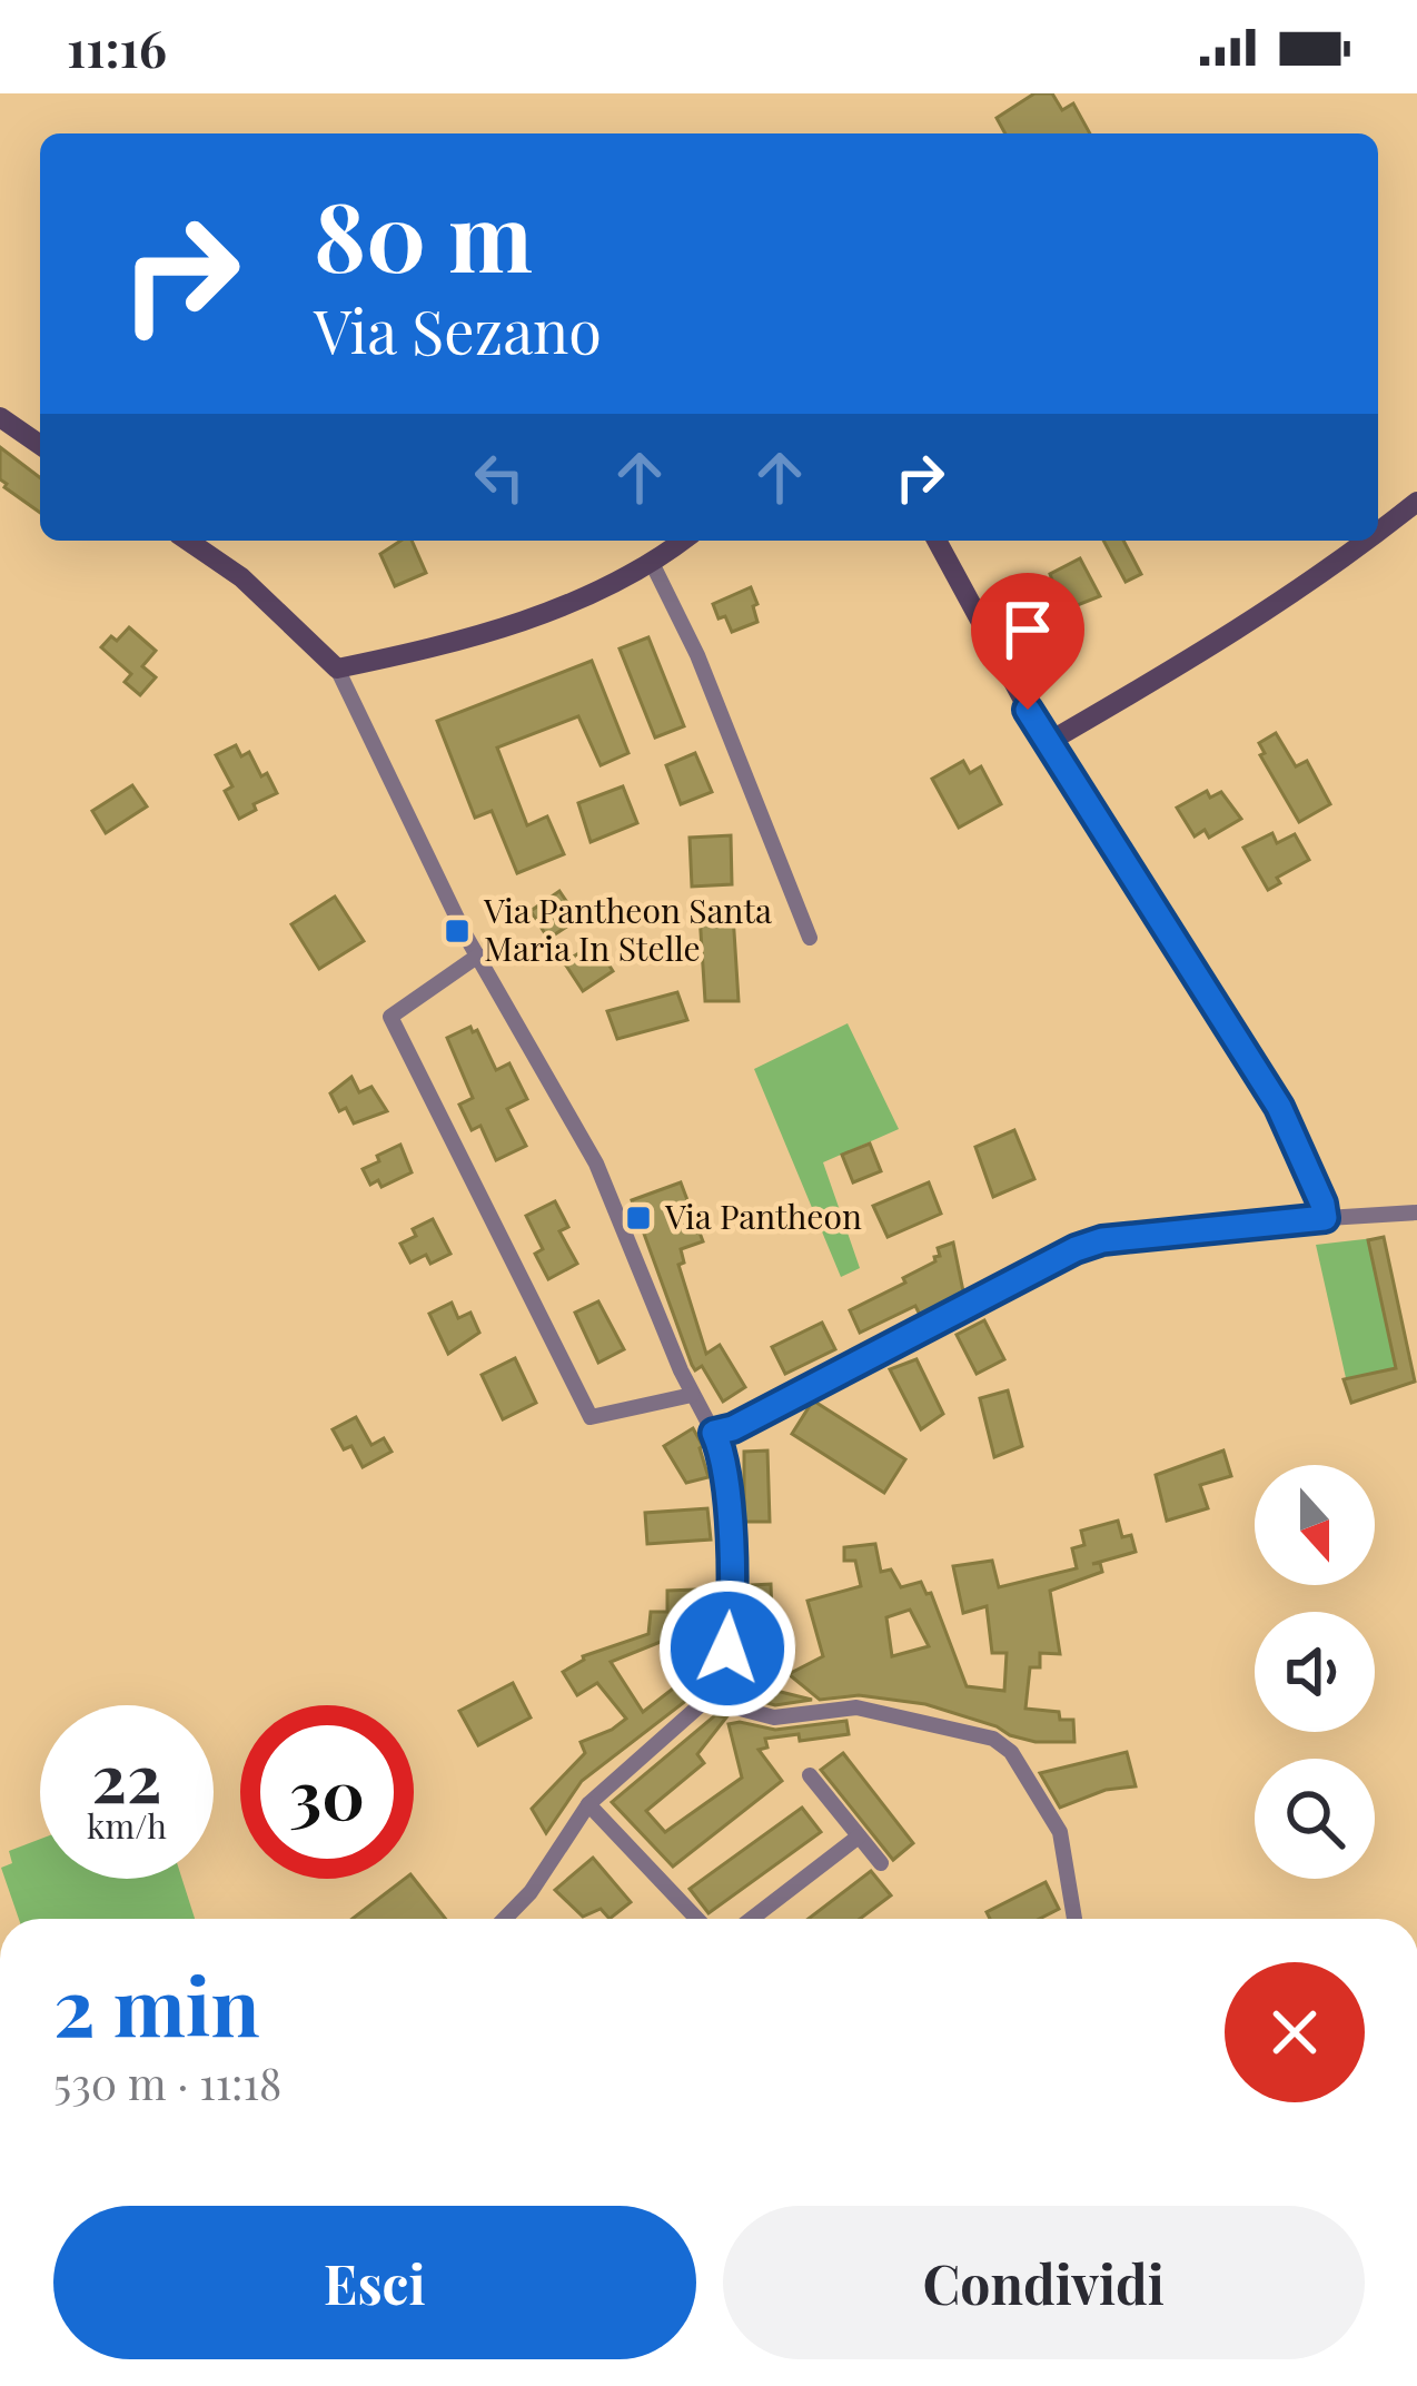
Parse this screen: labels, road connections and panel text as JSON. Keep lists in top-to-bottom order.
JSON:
{
  "places": {
    "transit": ["Via Pantheon Santa Maria In Stelle", "Via Pantheon"]
  },
  "north": "bottom",
  "page": {
    "status": "11:16",
    "turn": ["80 m", "Via Sezano"],
    "speed": "22 km/h",
    "limit": "30",
    "heading": ["2 min", "530 m · 11:18"],
    "buttons": ["Esci", "Condividi"]
  }
}
